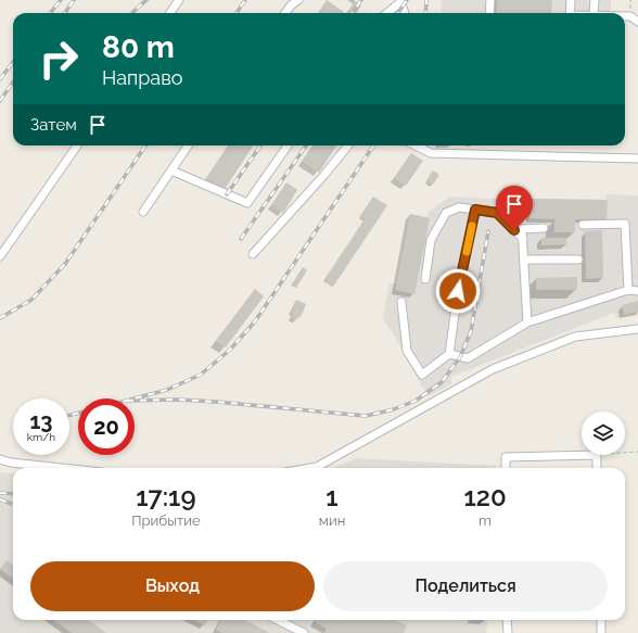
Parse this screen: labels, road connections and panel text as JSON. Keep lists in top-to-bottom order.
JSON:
{
  "page": {
    "turn": ["80 m", "Направо"],
    "then": "Затем",
    "speed": "13 km/h",
    "limit": "20",
    "eta": [
      "17:19",
      "Прибытие",
      "1",
      "мин",
      "120",
      "m"
    ],
    "buttons": ["Выход", "Поделиться"]
  }
}
